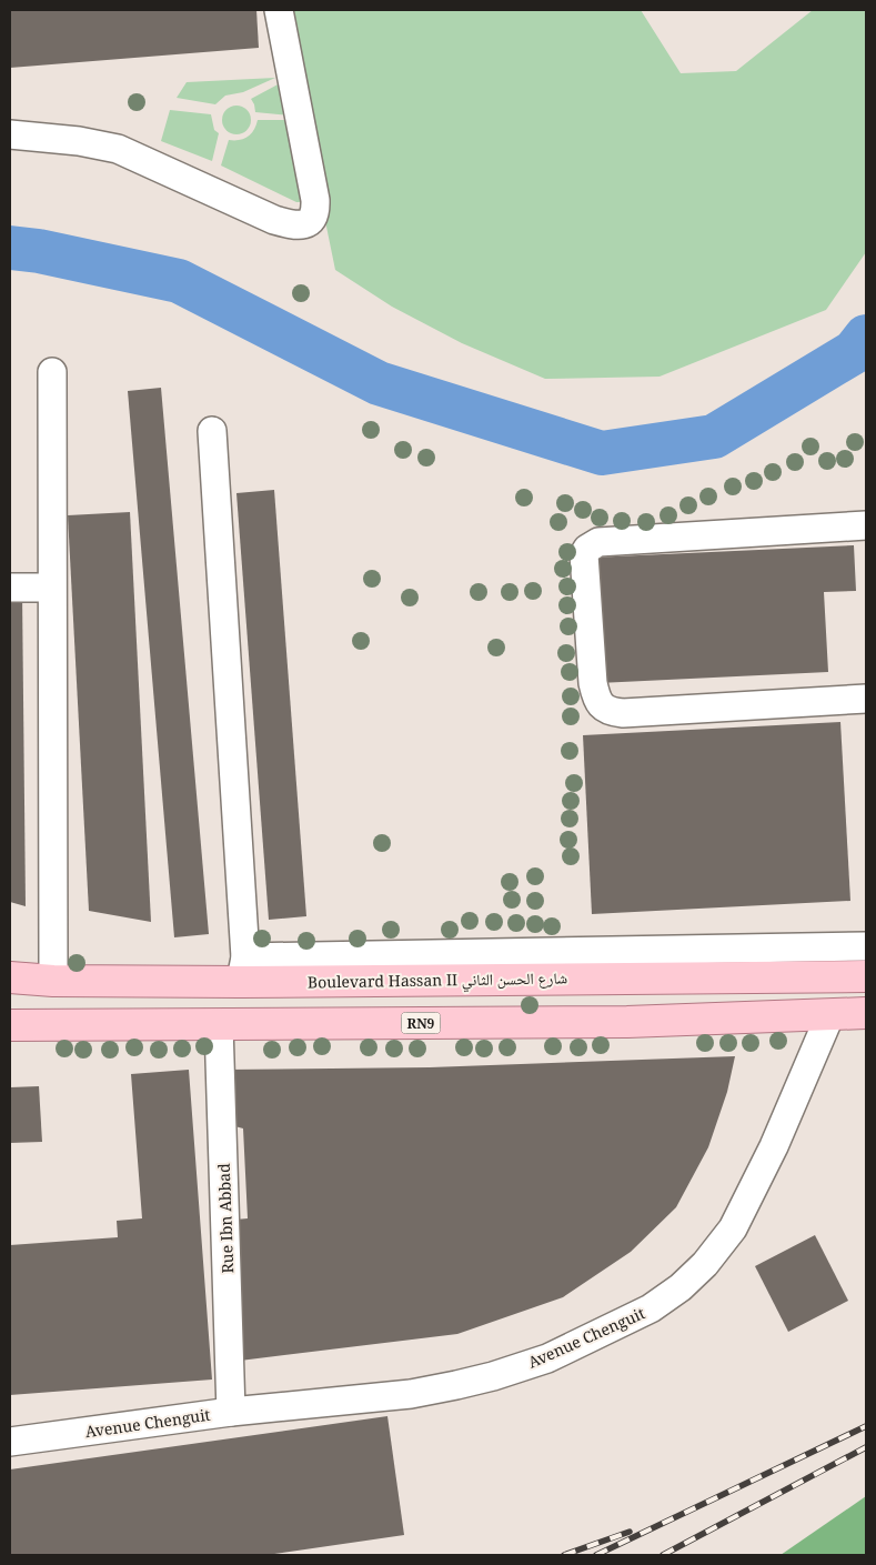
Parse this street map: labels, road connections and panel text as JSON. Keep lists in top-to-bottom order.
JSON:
{
  "streets": {
    "main road": ["Boulevard Hassan II شارع الحسن الثاني", "RN9"],
    "street": ["Rue Ibn Abbad", "Avenue Chenguit"]
  },
  "crossings": [
    ["RN9", "Rue Ibn Abbad"],
    ["RN9", "Avenue Chenguit"],
    ["Rue Ibn Abbad", "Avenue Chenguit"]
  ]
}
